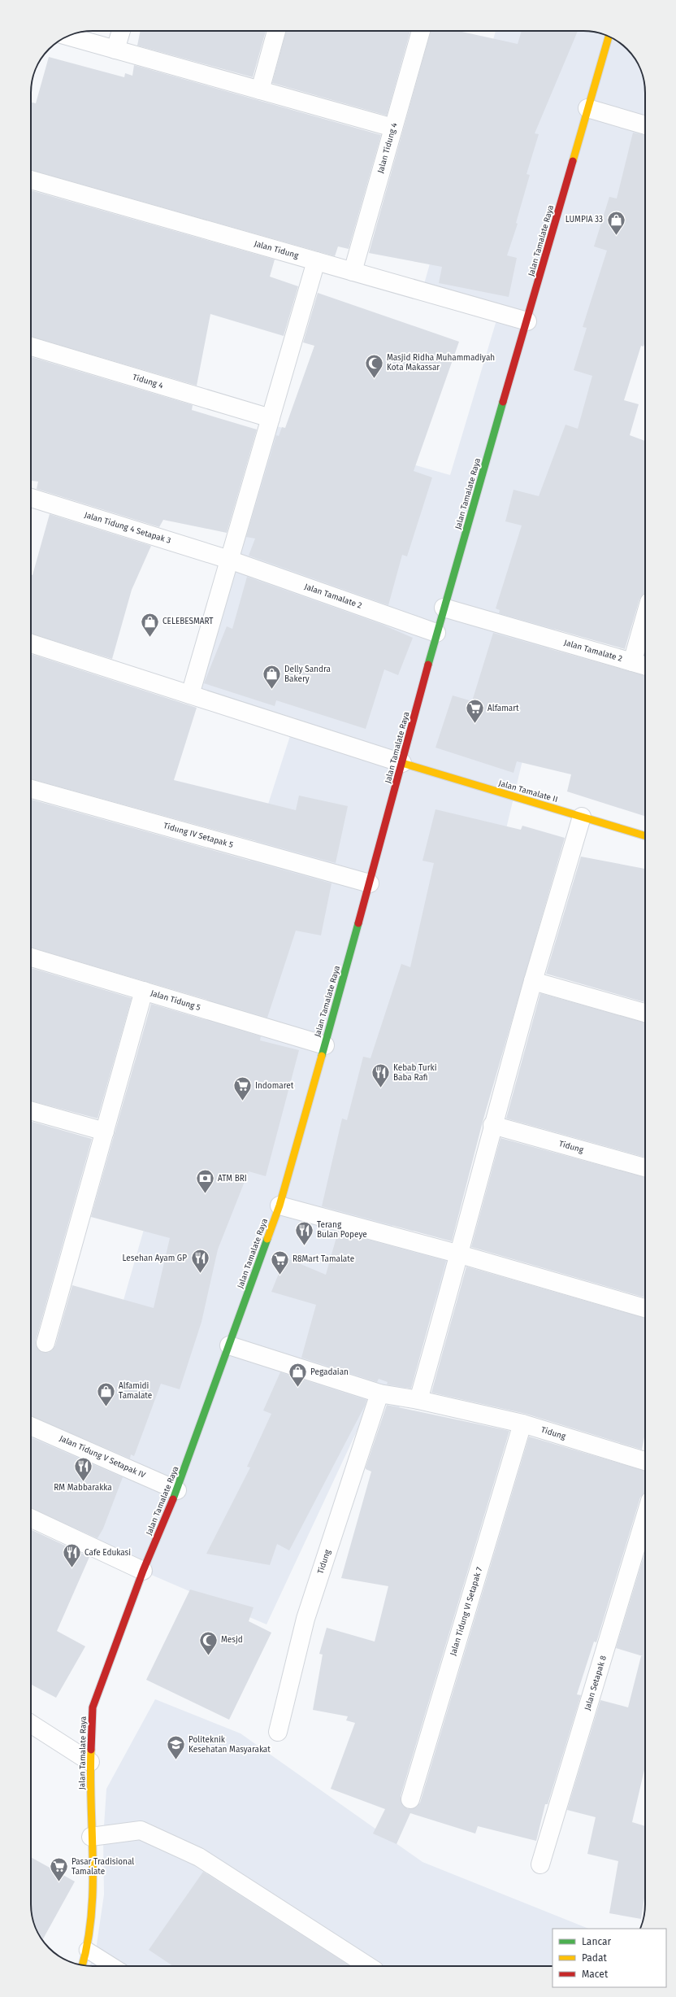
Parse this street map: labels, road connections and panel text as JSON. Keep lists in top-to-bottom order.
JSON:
{
  "streets": {
    "street": [
      "Jalan Tidung 4",
      "Jalan Tamalate Raya",
      "Jalan Tidung",
      "Tidung 4",
      "Jalan Tidung 4 Setapak 3",
      "Jalan Tamalate 2",
      "Jalan Tamalate II",
      "Tidung IV Setapak 5",
      "Jalan Tidung 5",
      "Tidung",
      "Jalan Tidung V Setapak IV",
      "Jalan Tidung VI Setapak 7",
      "Jalan Setapak 8"
    ]
  },
  "crossings": [
    ["Jalan Tidung 4", "Jalan Tidung"],
    ["Jalan Tamalate Raya", "Jalan Tidung"],
    ["Jalan Tamalate Raya", "Jalan Tamalate 2"],
    ["Jalan Tamalate Raya", "Jalan Tamalate II"],
    ["Jalan Tamalate Raya", "Tidung IV Setapak 5"],
    ["Jalan Tamalate Raya", "Jalan Tidung 5"],
    ["Jalan Tamalate Raya", "Tidung"],
    ["Jalan Tamalate Raya", "Jalan Tidung V Setapak IV"],
    ["Jalan Tidung 4 Setapak 3", "Jalan Tamalate 2"],
    ["Tidung", "Jalan Tidung VI Setapak 7"]
  ],
  "places": {
    "shop": [
      "LUMPIA 33",
      "CELEBESMART",
      "Delly Sandra Bakery",
      "Pegadaian",
      "Alfamidi Tamalate"
    ],
    "mosque": ["Masjid Ridha Muhammadiyah Kota Makassar", "Mesjd"],
    "supermarket": [
      "Alfamart",
      "Indomaret",
      "R8Mart Tamalate",
      "Pasar Tradisional Tamalate"
    ],
    "restaurant": [
      "Kebab Turki Baba Rafi",
      "Terang Bulan Popeye",
      "Lesehan Ayam GP",
      "RM Mabbarakka",
      "Cafe Edukasi"
    ],
    "bank": ["ATM BRI"],
    "school or university": ["Politeknik Kesehatan Masyarakat"]
  },
  "legend": ["Lancar", "Padat", "Macet"]
}
